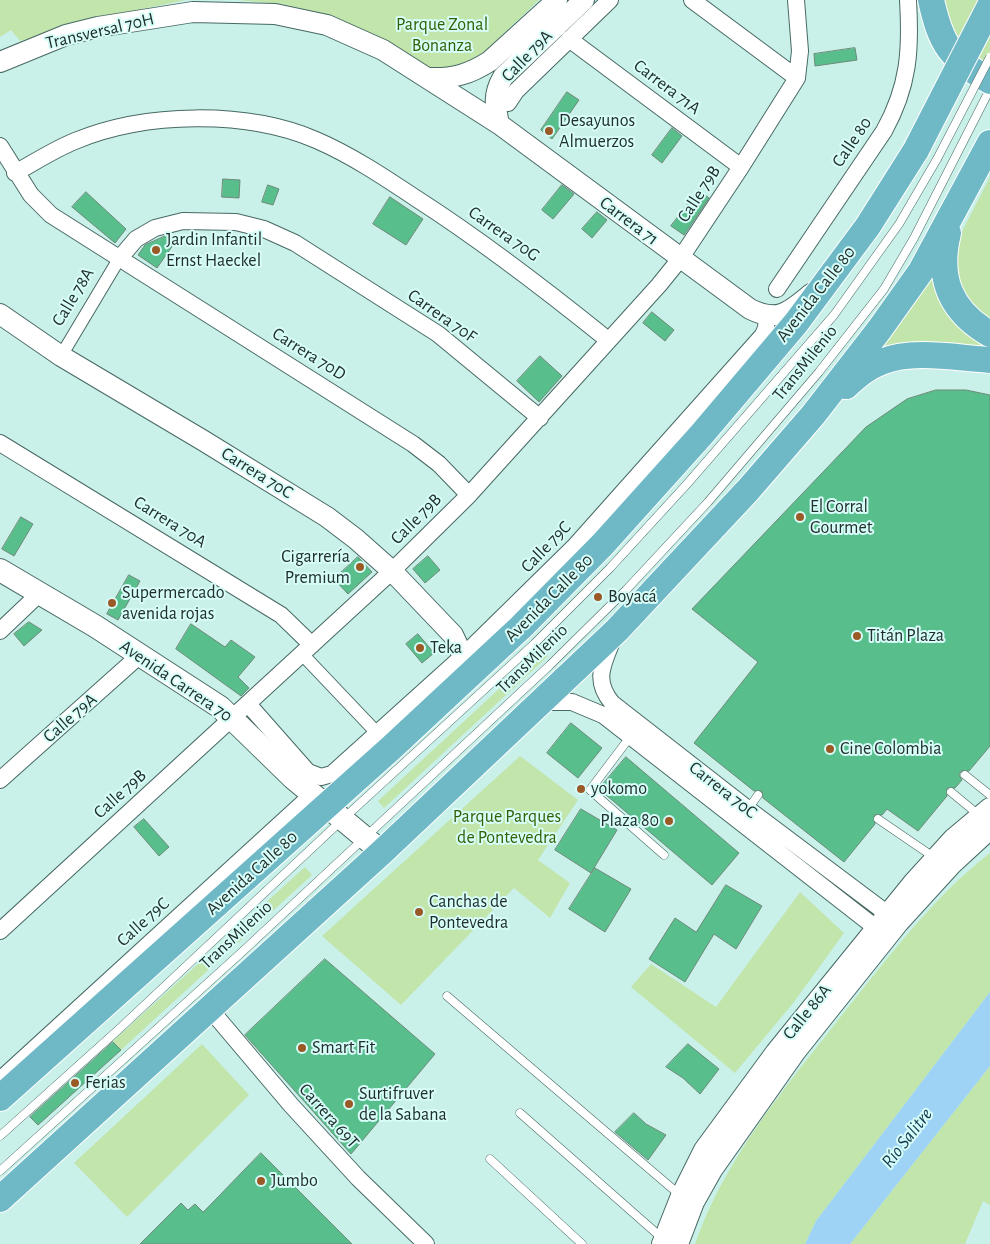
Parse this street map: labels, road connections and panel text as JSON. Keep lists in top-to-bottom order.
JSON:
{
  "streets": {
    "highway": ["Avenida Calle 80"],
    "main road": ["Avenida Carrera 70"],
    "street": [
      "Transversal 70H",
      "Calle 79A",
      "Carrera 71A",
      "Calle 80",
      "Calle 79B",
      "Carrera 71",
      "Carrera 70G",
      "Calle 78A",
      "Carrera 70F",
      "Carrera 70D",
      "Carrera 70C",
      "Carrera 70A",
      "Calle 79C",
      "Calle 86A",
      "Carrera 69T"
    ],
    "lane": ["TransMilenio"]
  },
  "crossings": [
    ["Transversal 70H", "Calle 79A"],
    ["Transversal 70H", "Carrera 71"],
    ["Calle 79A", "Carrera 71A"],
    ["Calle 79A", "Carrera 71"],
    ["Calle 79A", "Avenida Carrera 70"],
    ["Carrera 71A", "Calle 79B"],
    ["Calle 79B", "Carrera 71"],
    ["Calle 79B", "Carrera 70G"],
    ["Calle 79B", "Carrera 70F"],
    ["Calle 79B", "Carrera 70D"],
    ["Calle 79B", "Carrera 70C"],
    ["Calle 79B", "Carrera 70A"],
    ["Calle 79B", "Avenida Carrera 70"],
    ["Carrera 71", "Calle 79C"],
    ["Carrera 70G", "Carrera 70D"],
    ["Avenida Calle 80", "TransMilenio"],
    ["Avenida Calle 80", "Carrera 70C"],
    ["Avenida Calle 80", "Calle 79C"],
    ["Avenida Calle 80", "Avenida Carrera 70"],
    ["Calle 78A", "Carrera 70F"],
    ["Calle 78A", "Carrera 70D"],
    ["Calle 78A", "Carrera 70C"],
    ["Carrera 70F", "Carrera 70D"],
    ["TransMilenio", "Calle 79C"],
    ["TransMilenio", "Avenida Carrera 70"],
    ["Carrera 70C", "Calle 79C"],
    ["Carrera 70C", "Calle 86A"],
    ["Carrera 70A", "Calle 79C"],
    ["Calle 79C", "Avenida Carrera 70"]
  ],
  "water": ["Río Salitre"],
  "parks": ["Parque Zonal Bonanza", "Parque Parques de Pontevedra"],
  "places": [
    "Desayunos Almuerzos",
    "Jardin Infantil Ernst Haeckel",
    "El Corral Gourmet",
    "Cigarrería Premium",
    "Boyacá",
    "Supermercado avenida rojas",
    "Titán Plaza",
    "Teka",
    "Cine Colombia",
    "yokomo",
    "Plaza 80",
    "Canchas de Pontevedra",
    "Smart Fit",
    "Ferias",
    "Surtifruver de la Sabana",
    "Jumbo"
  ]
}
